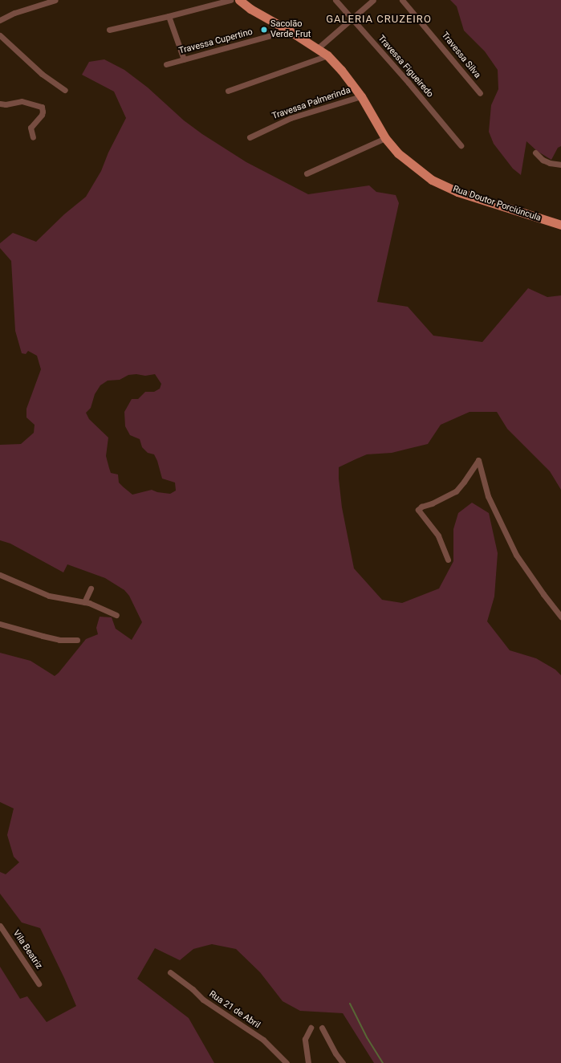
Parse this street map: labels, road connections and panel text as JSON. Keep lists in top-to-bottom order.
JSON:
{
  "streets": {
    "main road": ["Rua Doutor Porciúncula"],
    "street": [
      "Travessa Cupertino",
      "Travessa Silva",
      "Travessa Figueiredo",
      "Travessa Palmerinda",
      "Vila Beatriz",
      "Rua 21 de Abril"
    ]
  },
  "crossings": [
    ["Travessa Cupertino", "Rua Doutor Porciúncula"],
    ["Travessa Palmerinda", "Rua Doutor Porciúncula"]
  ],
  "districts": ["GALERIA CRUZEIRO"],
  "places": ["Sacolão Verde Frut"]
}
